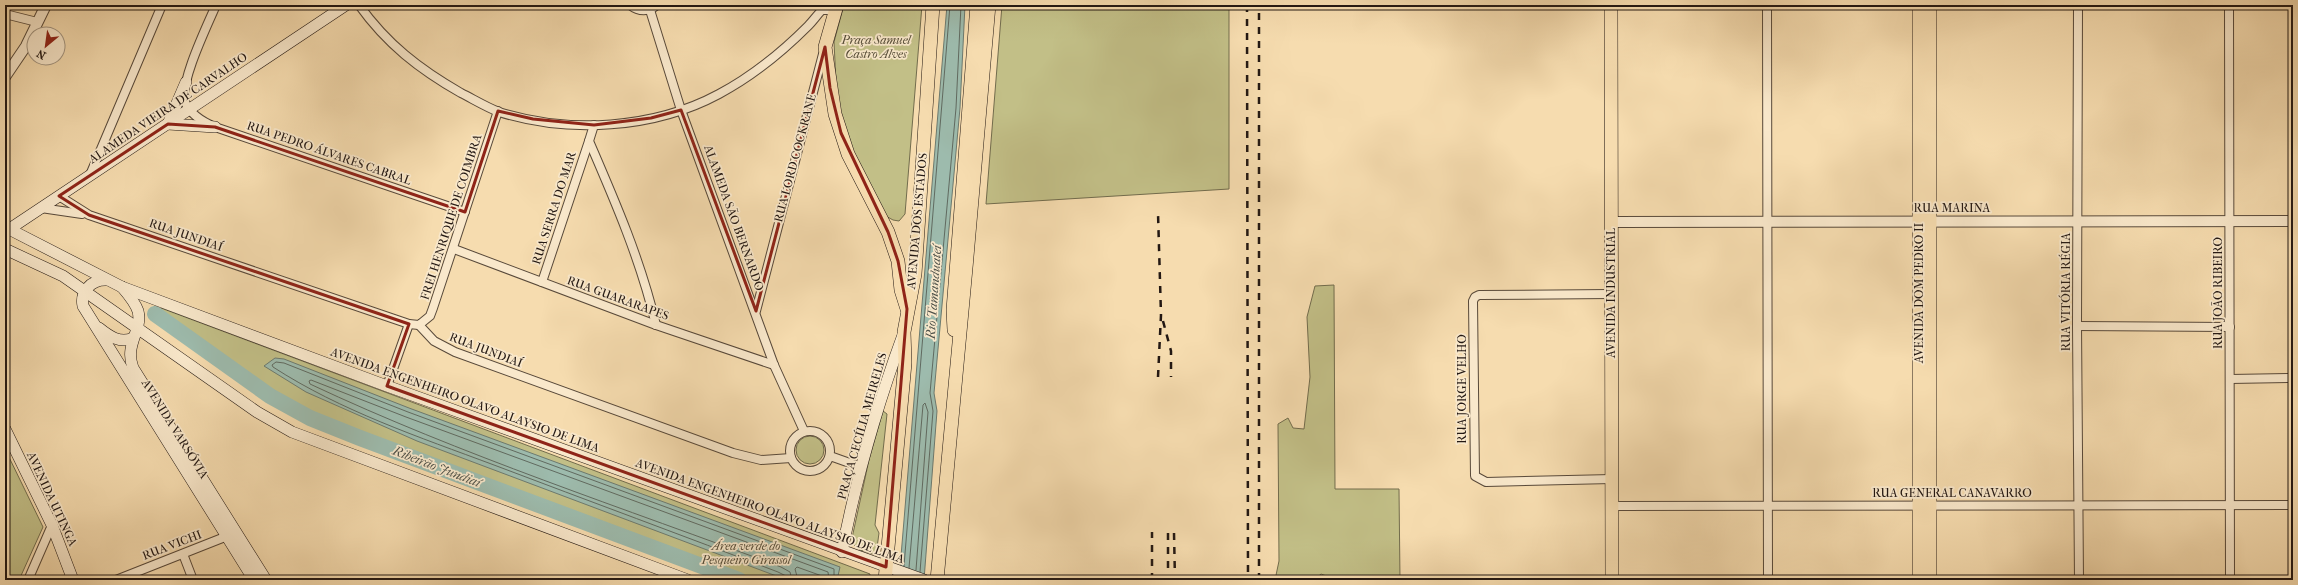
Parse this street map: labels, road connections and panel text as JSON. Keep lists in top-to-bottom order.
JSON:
{
  "streets": {
    "main road": [
      "ALAMEDA VIEIRA DE CARVALHO",
      "RUA LORD COCKRANE",
      "AVENIDA DOS ESTADOS",
      "AVENIDA INDUSTRIAL",
      "AVENIDA DOM PEDRO II",
      "AVENIDA ENGENHEIRO OLAVO ALAYSIO DE LIMA",
      "PRAÇA CECÍLIA MEIRELES",
      "AVENIDA VARSÓVIA",
      "AVENIDA UTINGA"
    ],
    "street": [
      "RUA PEDRO ÁLVARES CABRAL",
      "RUA SERRA DO MAR",
      "RUA MARINA",
      "FREI HENRIQUE DE COIMBRA",
      "ALAMEDA SÃO BERNARDO",
      "RUA JUNDIAÍ",
      "RUA VITÓRIA RÉGIA",
      "RUA JOÃO RIBEIRO",
      "RUA GUARARAPES",
      "RUA JORGE VELHO",
      "RUA GENERAL CANAVARRO",
      "RUA VICHI"
    ]
  },
  "crossings": [
    ["ALAMEDA VIEIRA DE CARVALHO", "RUA PEDRO ÁLVARES CABRAL"],
    ["ALAMEDA VIEIRA DE CARVALHO", "RUA JUNDIAÍ"],
    ["ALAMEDA VIEIRA DE CARVALHO", "AVENIDA ENGENHEIRO OLAVO ALAYSIO DE LIMA"],
    ["RUA PEDRO ÁLVARES CABRAL", "FREI HENRIQUE DE COIMBRA"],
    ["RUA LORD COCKRANE", "ALAMEDA SÃO BERNARDO"],
    ["RUA SERRA DO MAR", "RUA GUARARAPES"],
    ["RUA MARINA", "RUA VITÓRIA RÉGIA"],
    ["RUA MARINA", "AVENIDA INDUSTRIAL"],
    ["RUA MARINA", "AVENIDA DOM PEDRO II"],
    ["RUA MARINA", "RUA JOÃO RIBEIRO"],
    ["FREI HENRIQUE DE COIMBRA", "RUA JUNDIAÍ"],
    ["FREI HENRIQUE DE COIMBRA", "RUA GUARARAPES"],
    ["ALAMEDA SÃO BERNARDO", "RUA JUNDIAÍ"],
    ["ALAMEDA SÃO BERNARDO", "RUA GUARARAPES"],
    ["AVENIDA DOS ESTADOS", "AVENIDA ENGENHEIRO OLAVO ALAYSIO DE LIMA"],
    ["AVENIDA DOS ESTADOS", "PRAÇA CECÍLIA MEIRELES"],
    ["RUA VITÓRIA RÉGIA", "RUA GENERAL CANAVARRO"],
    ["AVENIDA INDUSTRIAL", "RUA JORGE VELHO"],
    ["AVENIDA INDUSTRIAL", "RUA GENERAL CANAVARRO"],
    ["AVENIDA DOM PEDRO II", "RUA GENERAL CANAVARRO"],
    ["RUA JOÃO RIBEIRO", "RUA GENERAL CANAVARRO"],
    ["AVENIDA ENGENHEIRO OLAVO ALAYSIO DE LIMA", "PRAÇA CECÍLIA MEIRELES"],
    ["AVENIDA VARSÓVIA", "RUA VICHI"]
  ],
  "water": ["Rio Tamanduateí", "Ribeirão Jundiaí"],
  "parks": ["Praça Samuel Castro Alves", "Área verde do Pesqueiro Girassol"],
  "north": "bottom left"
}
